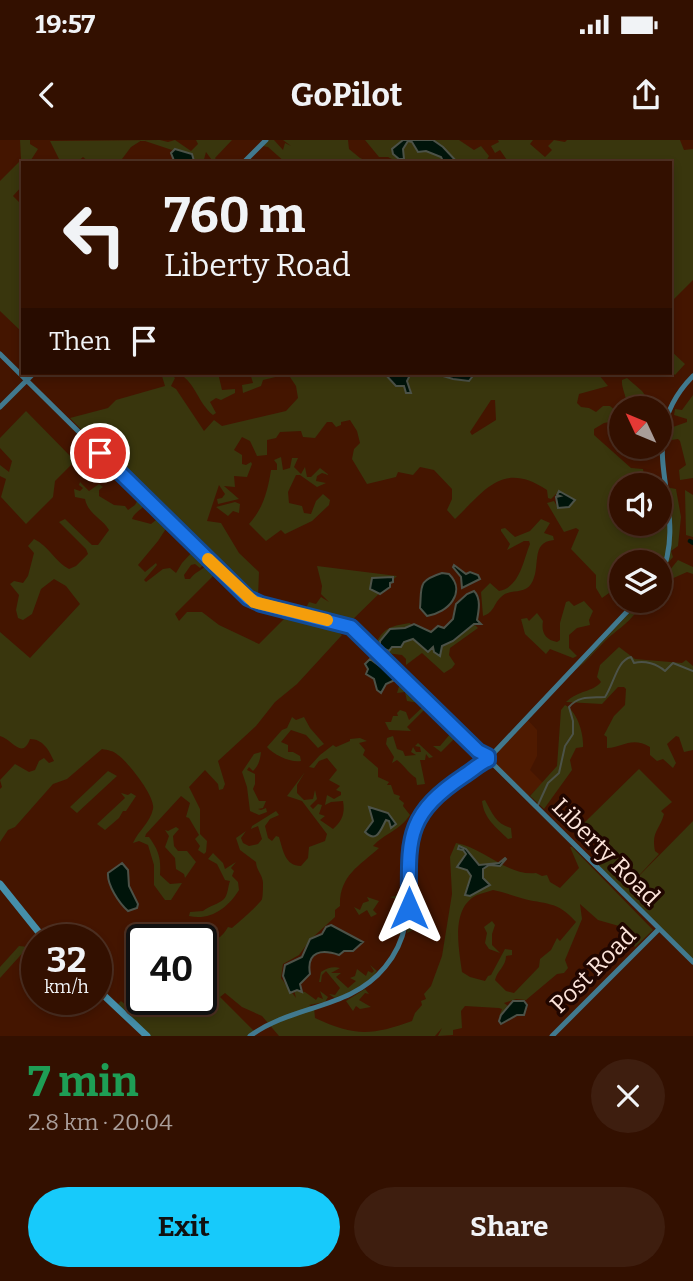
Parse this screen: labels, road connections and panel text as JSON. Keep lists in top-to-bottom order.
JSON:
{
  "streets": {
    "street": ["Liberty Road", "Post Road"]
  },
  "crossings": [
    ["Liberty Road", "Post Road"]
  ],
  "north": "top left",
  "page": {
    "status": "19:57",
    "header": "GoPilot",
    "turn": ["760 m", "Liberty Road"],
    "then": "Then",
    "speed": "32 km/h",
    "limit": "40",
    "heading": ["7 min", "2.8 km · 20:04"],
    "buttons": ["Exit", "Share"]
  }
}
